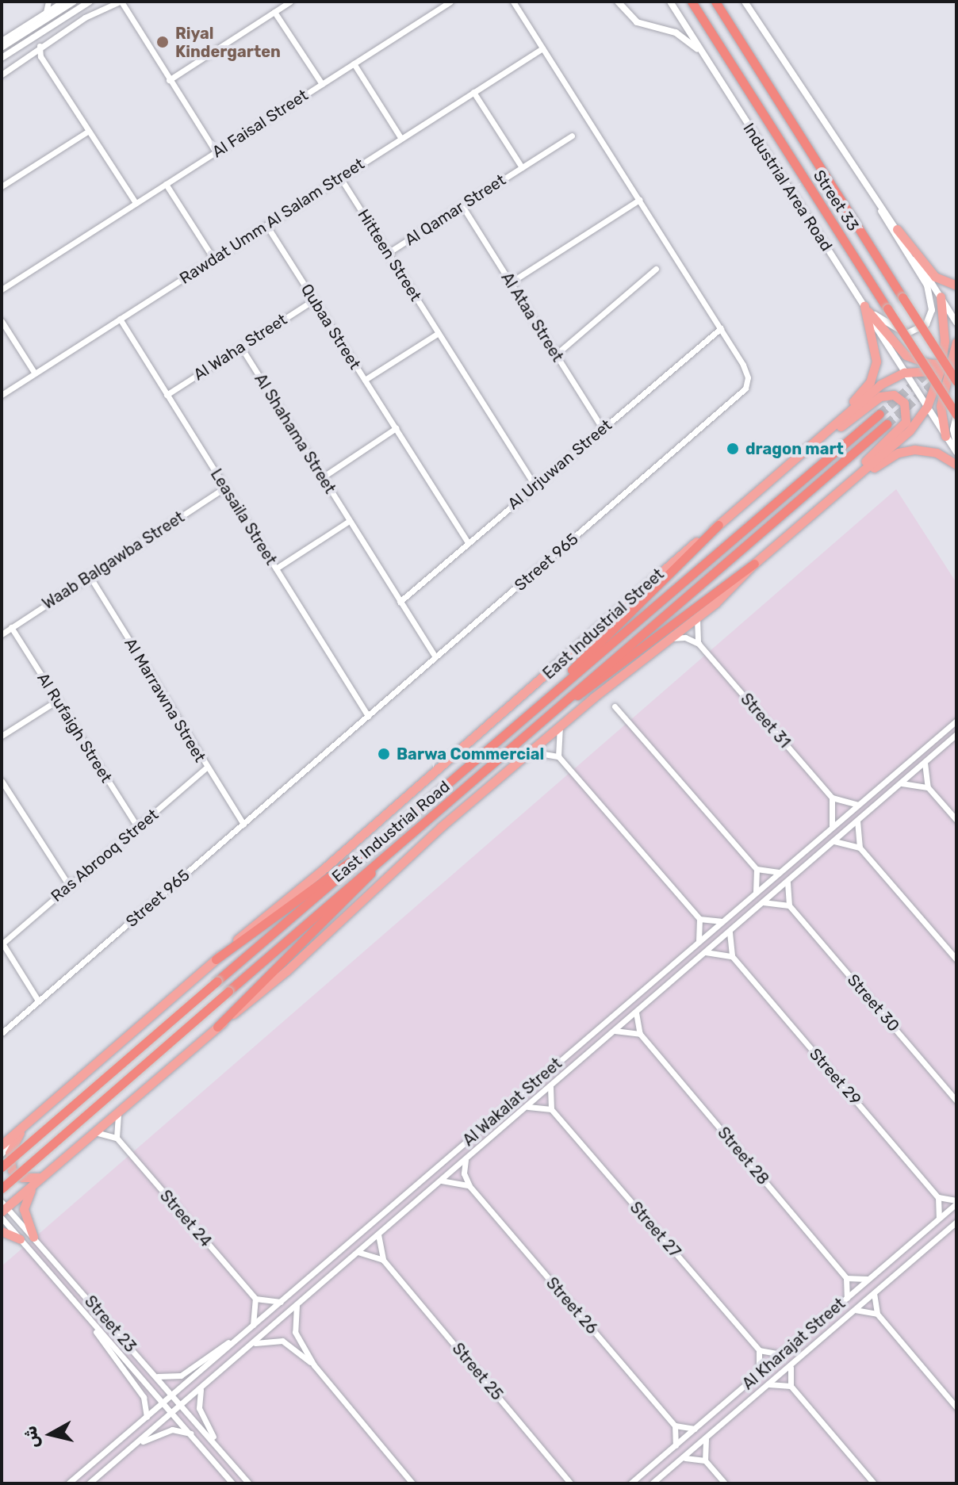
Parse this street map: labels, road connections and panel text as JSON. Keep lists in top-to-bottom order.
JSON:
{
  "streets": {
    "highway": ["Street 33", "East Industrial Road"],
    "main road": ["East Industrial Street"],
    "street": [
      "Al Faisal Street",
      "Industrial Area Road",
      "Al Qamar Street",
      "Rawdat Umm Al Salam Street",
      "Hitteen Street",
      "Al Ataa Street",
      "Qubaa Street",
      "Al Waha Street",
      "Al Shahama Street",
      "Al Urjuwan Street",
      "Leasaila Street",
      "Waab Balgawba Street",
      "Street 965",
      "Al Marrawna Street",
      "Street 31",
      "Al Rufaigh Street",
      "Ras Abrooq Street",
      "Street 30",
      "Street 29",
      "Al Wakalat Street",
      "Street 28",
      "Street 24",
      "Street 27",
      "Street 26",
      "Street 23",
      "Al Kharajat Street",
      "Street 25"
    ]
  },
  "crossings": [
    ["Al Qamar Street", "Rawdat Umm Al Salam Street"],
    ["Al Qamar Street", "Hitteen Street"],
    ["Al Qamar Street", "Al Ataa Street"],
    ["Rawdat Umm Al Salam Street", "Hitteen Street"],
    ["Rawdat Umm Al Salam Street", "Qubaa Street"],
    ["Rawdat Umm Al Salam Street", "Leasaila Street"],
    ["Rawdat Umm Al Salam Street", "Street 965"],
    ["Hitteen Street", "Al Urjuwan Street"],
    ["Al Ataa Street", "Al Urjuwan Street"],
    ["Qubaa Street", "Al Waha Street"],
    ["Qubaa Street", "Al Urjuwan Street"],
    ["Al Waha Street", "Al Shahama Street"],
    ["Al Waha Street", "Leasaila Street"],
    ["Al Shahama Street", "Al Urjuwan Street"],
    ["Al Shahama Street", "Street 965"],
    ["Al Urjuwan Street", "Street 965"],
    ["Leasaila Street", "Waab Balgawba Street"],
    ["Leasaila Street", "Street 965"],
    ["Waab Balgawba Street", "Al Marrawna Street"],
    ["Waab Balgawba Street", "Al Rufaigh Street"],
    ["Street 965", "Al Marrawna Street"],
    ["East Industrial Street", "East Industrial Road"],
    ["Al Marrawna Street", "Ras Abrooq Street"],
    ["Al Rufaigh Street", "Ras Abrooq Street"],
    ["East Industrial Road", "Street 23"],
    ["Al Wakalat Street", "Street 28"],
    ["Al Wakalat Street", "Street 23"],
    ["Al Wakalat Street", "Street 25"]
  ],
  "places": ["Riyal Kindergarten", "dragon mart", "Barwa Commercial"],
  "north": "left"
}
